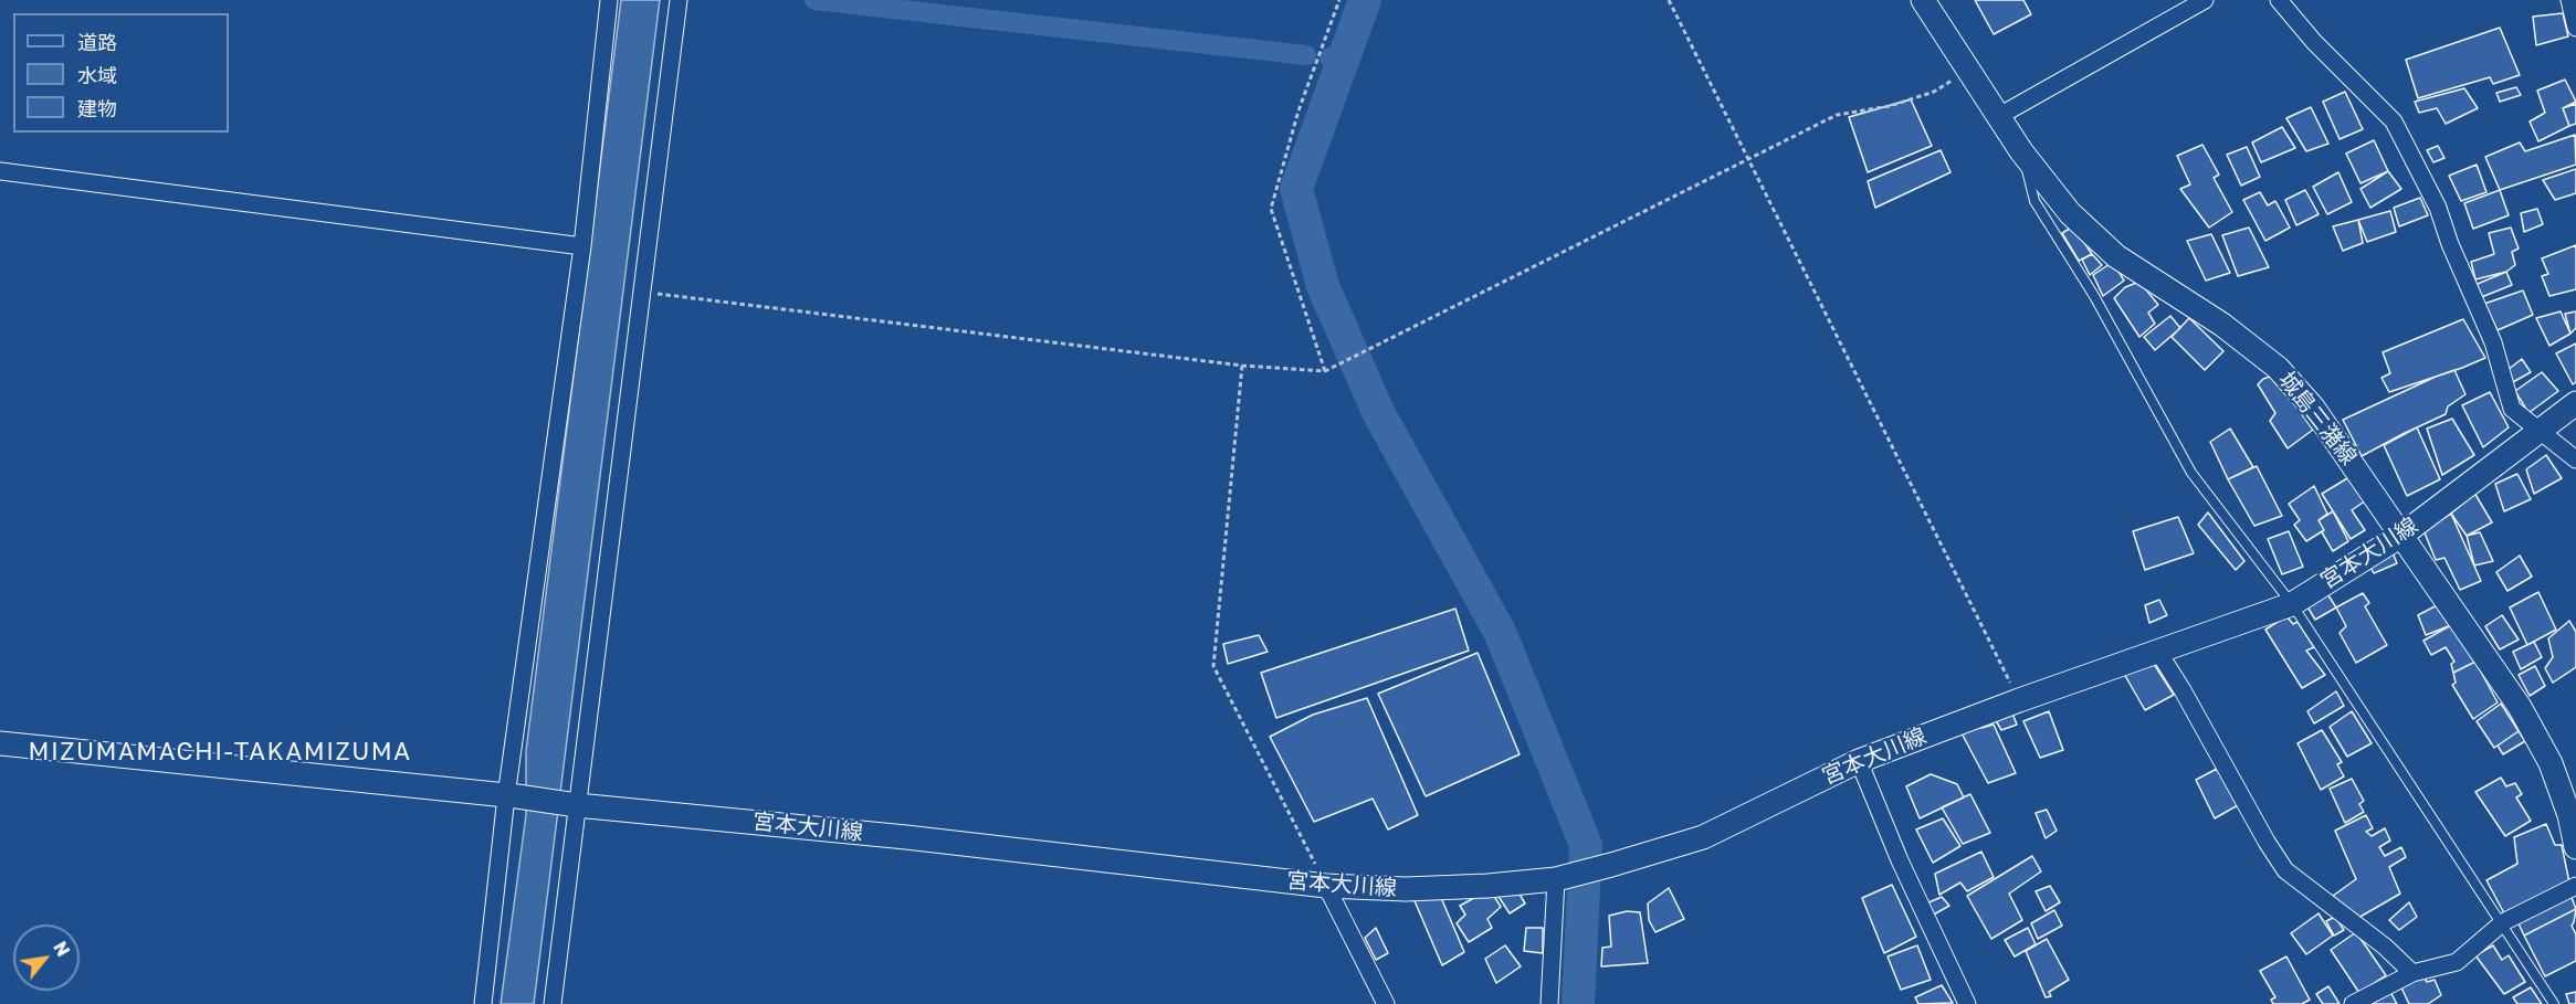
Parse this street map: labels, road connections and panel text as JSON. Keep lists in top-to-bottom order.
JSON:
{
  "streets": {
    "main road": ["城島三潴線", "宮本大川線"]
  },
  "crossings": [
    ["城島三潴線", "宮本大川線"]
  ],
  "districts": ["MIZUMAMACHI-TAKAMIZUMA"],
  "legend": ["道路", "水域", "建物"],
  "north": "top right"
}
